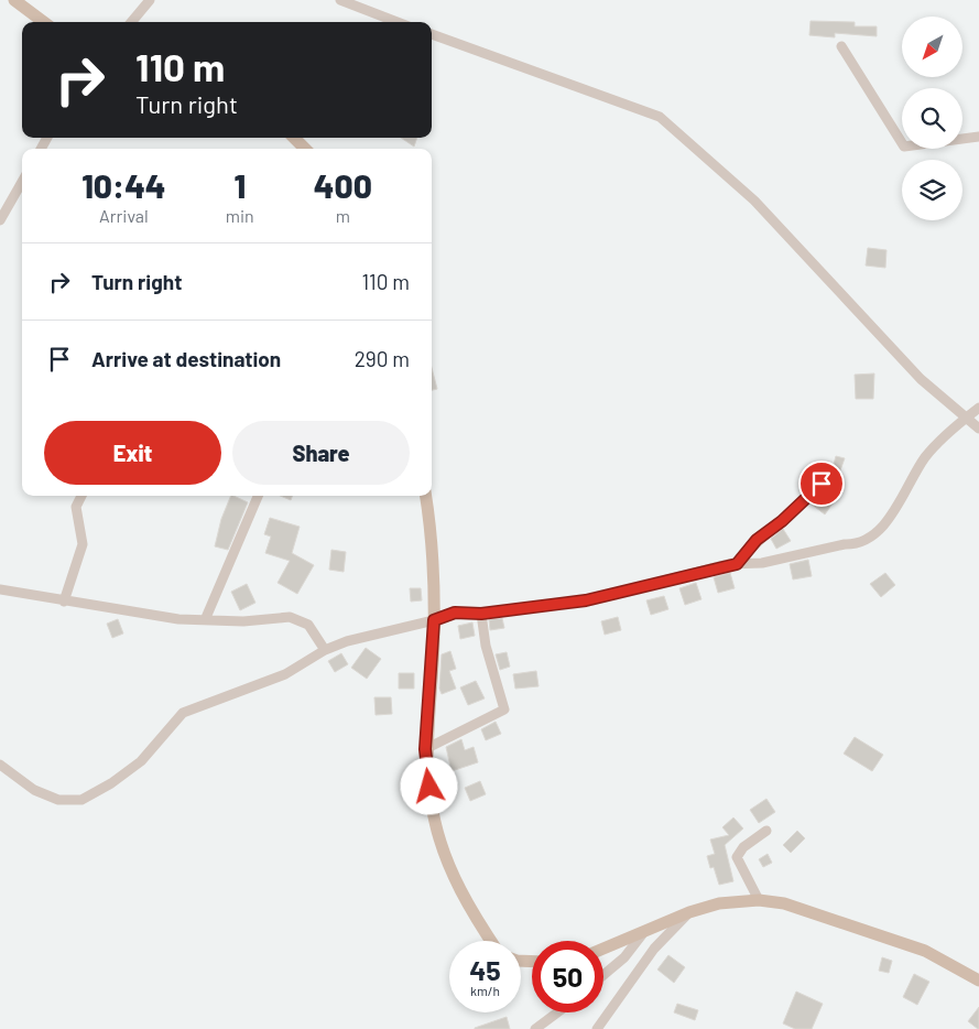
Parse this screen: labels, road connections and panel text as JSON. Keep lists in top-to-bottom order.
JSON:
{
  "north": "bottom left",
  "page": {
    "turn": ["110 m", "Turn right"],
    "eta": [
      "10:44",
      "Arrival",
      "1",
      "min",
      "400",
      "m"
    ],
    "list": [
      {
        "name": "Turn right",
        "value": "110 m"
      },
      {
        "name": "Arrive at destination",
        "value": "290 m"
      }
    ],
    "buttons": ["Exit", "Share"],
    "speed": "45 km/h",
    "limit": "50"
  }
}
